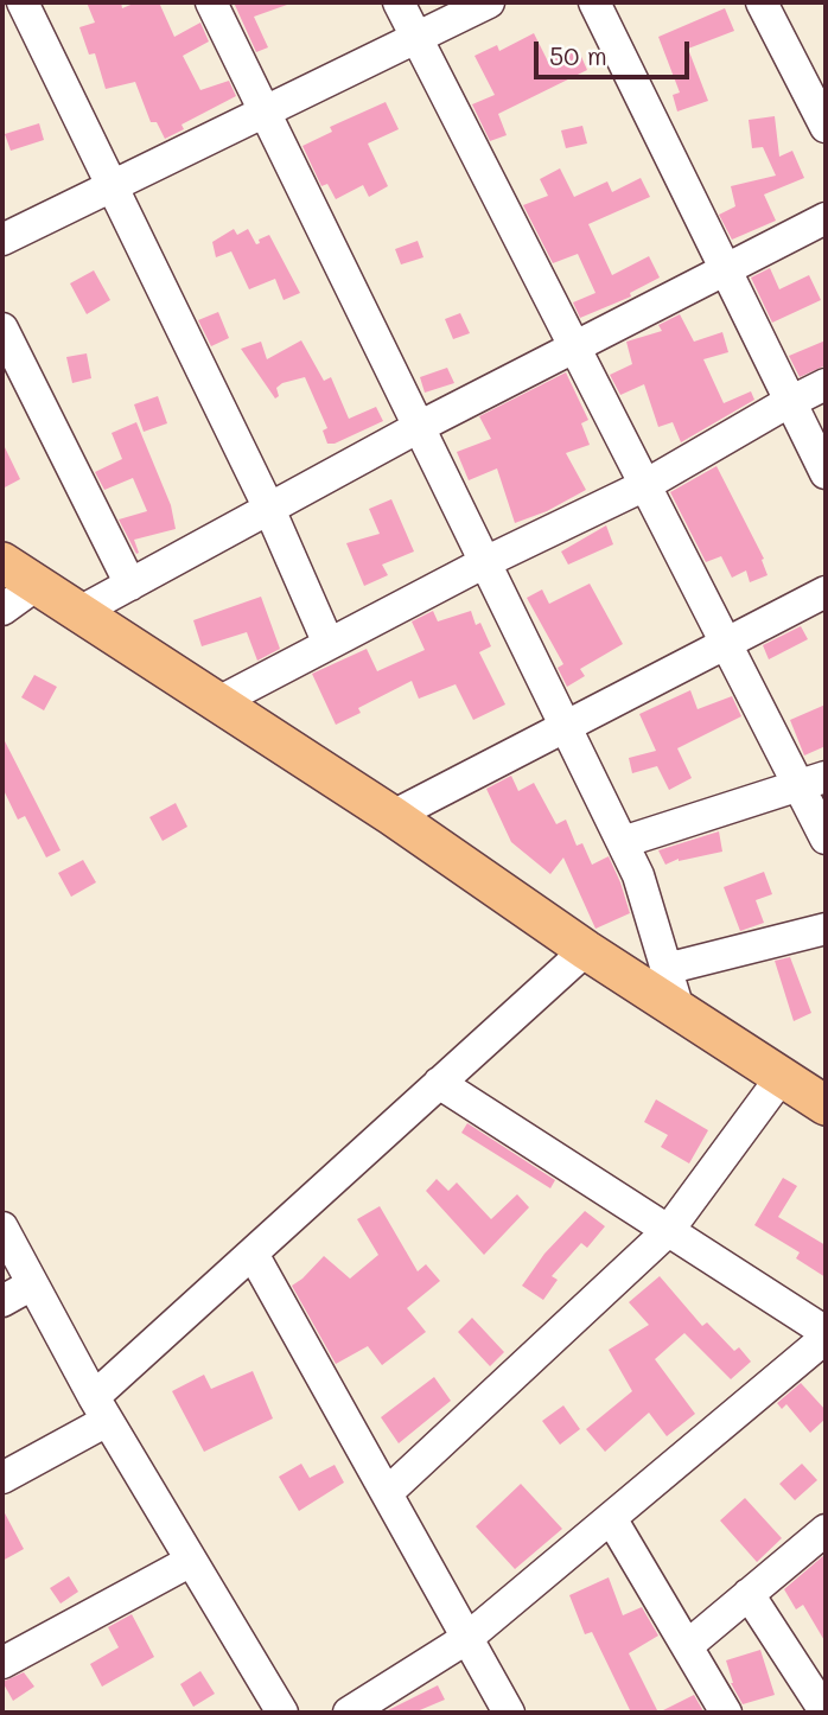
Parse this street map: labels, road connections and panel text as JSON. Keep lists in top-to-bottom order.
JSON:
{
  "scale_bar": "50 m"
}
